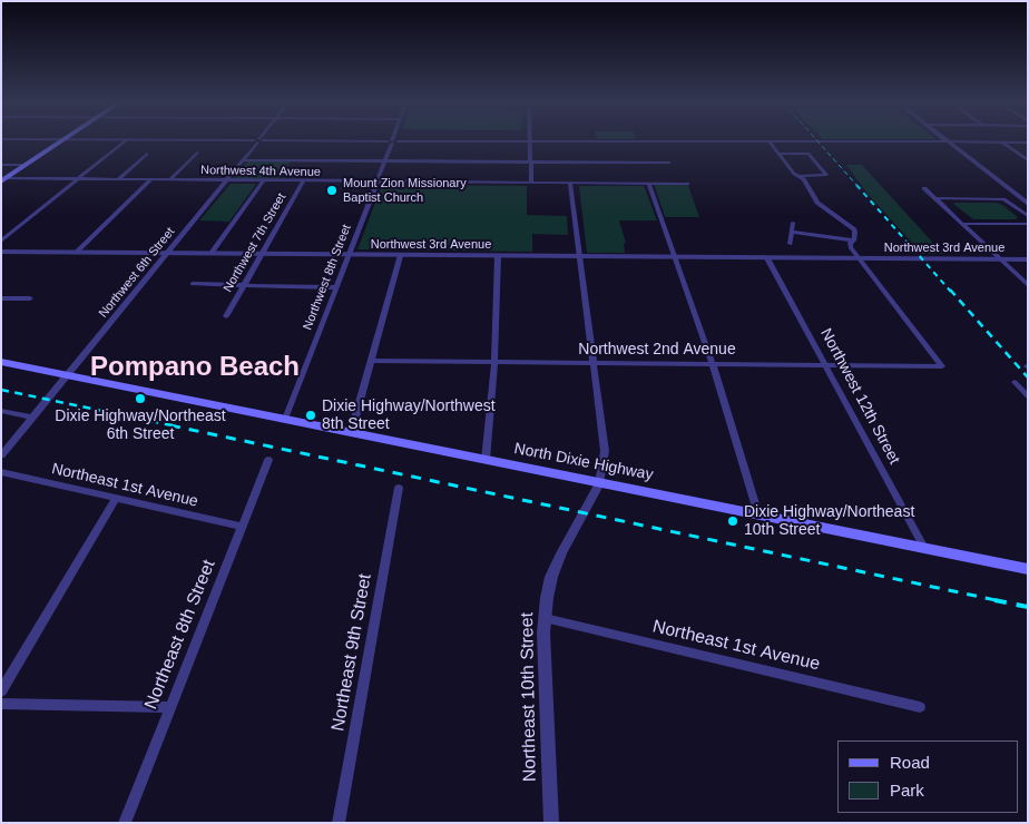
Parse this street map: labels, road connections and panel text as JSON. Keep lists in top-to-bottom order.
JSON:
{
  "streets": {
    "main road": ["North Dixie Highway"],
    "street": [
      "Northwest 4th Avenue",
      "Northwest 7th Street",
      "Northwest 3rd Avenue",
      "Northwest 6th Street",
      "Northwest 8th Street",
      "Northwest 2nd Avenue",
      "Northwest 12th Street",
      "Northeast 1st Avenue",
      "Northeast 8th Street",
      "Northeast 9th Street",
      "Northeast 10th Street"
    ]
  },
  "crossings": [
    ["Northwest 4th Avenue", "Northwest 7th Street"],
    ["Northwest 4th Avenue", "Northwest 6th Street"],
    ["Northwest 4th Avenue", "Northwest 8th Street"],
    ["Northwest 7th Street", "Northwest 3rd Avenue"],
    ["Northwest 3rd Avenue", "Northwest 6th Street"],
    ["Northwest 3rd Avenue", "Northwest 8th Street"],
    ["Northwest 3rd Avenue", "Northwest 2nd Avenue"],
    ["Northwest 3rd Avenue", "Northwest 12th Street"],
    ["Northwest 6th Street", "North Dixie Highway"],
    ["Northwest 8th Street", "North Dixie Highway"],
    ["Northwest 2nd Avenue", "Northwest 12th Street"],
    ["Northwest 12th Street", "North Dixie Highway"],
    ["North Dixie Highway", "Northeast 10th Street"],
    ["Northeast 1st Avenue", "Northeast 8th Street"],
    ["Northeast 1st Avenue", "Northeast 10th Street"]
  ],
  "districts": ["Pompano Beach"],
  "places": [
    "Mount Zion Missionary Baptist Church",
    "Dixie Highway/Northeast 6th Street",
    "Dixie Highway/Northwest 8th Street",
    "Dixie Highway/Northeast 10th Street"
  ],
  "legend": ["Road", "Park"]
}
